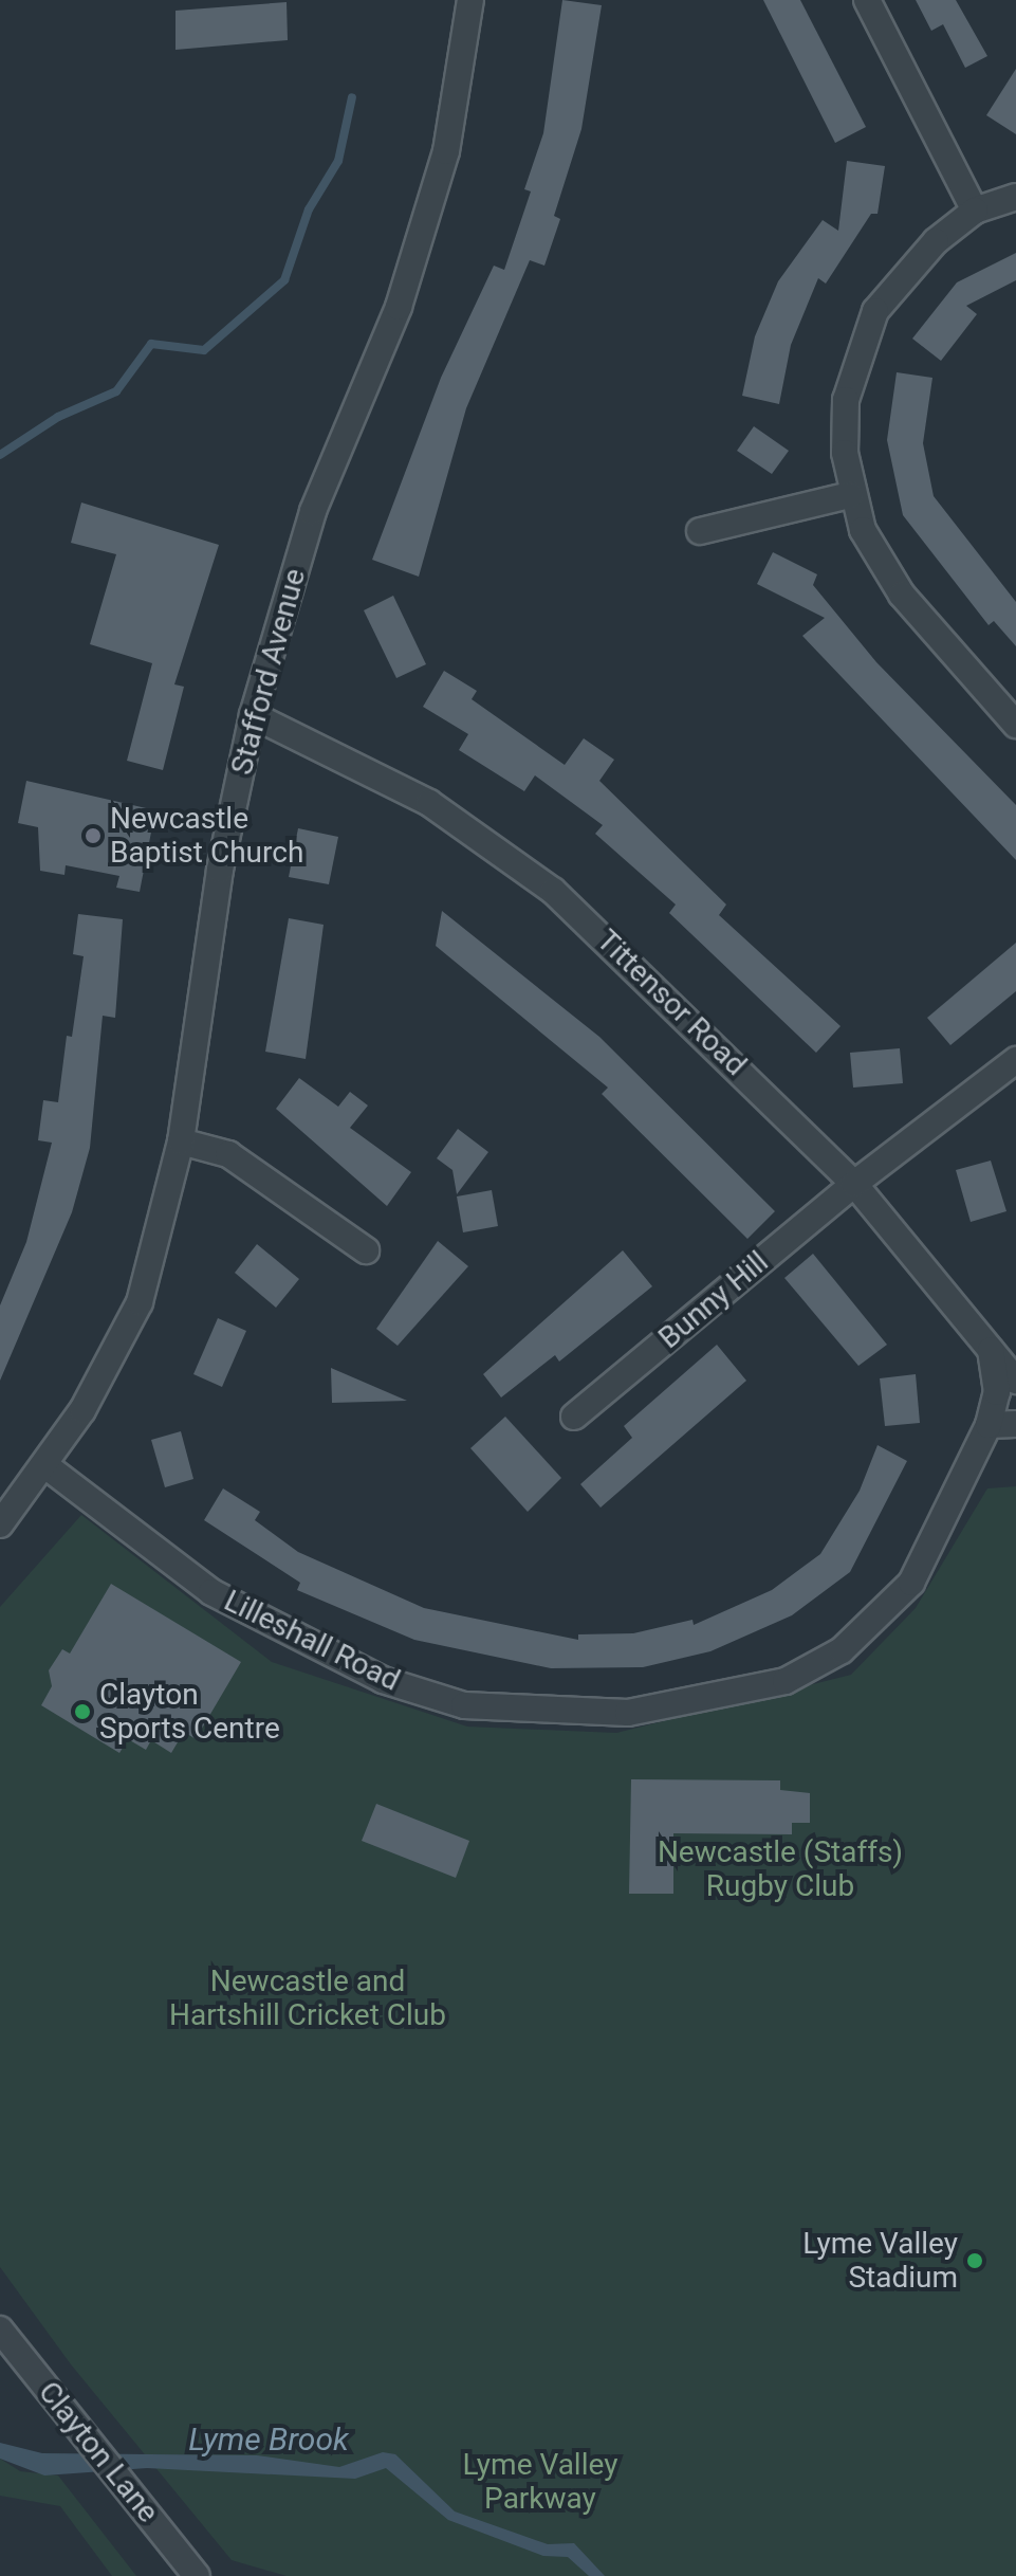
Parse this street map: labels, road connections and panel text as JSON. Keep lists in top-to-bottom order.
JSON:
{
  "streets": {
    "street": [
      "Stafford Avenue",
      "Tittensor Road",
      "Bunny Hill",
      "Lilleshall Road",
      "Clayton Lane"
    ]
  },
  "crossings": [
    ["Stafford Avenue", "Tittensor Road"],
    ["Stafford Avenue", "Lilleshall Road"],
    ["Tittensor Road", "Bunny Hill"],
    ["Tittensor Road", "Lilleshall Road"]
  ],
  "water": ["Lyme Brook"],
  "parks": ["Newcastle (Staffs) Rugby Club", "Newcastle and Hartshill Cricket Club", "Lyme Valley Parkway"],
  "places": ["Newcastle Baptist Church", "Clayton Sports Centre", "Lyme Valley Stadium"]
}
